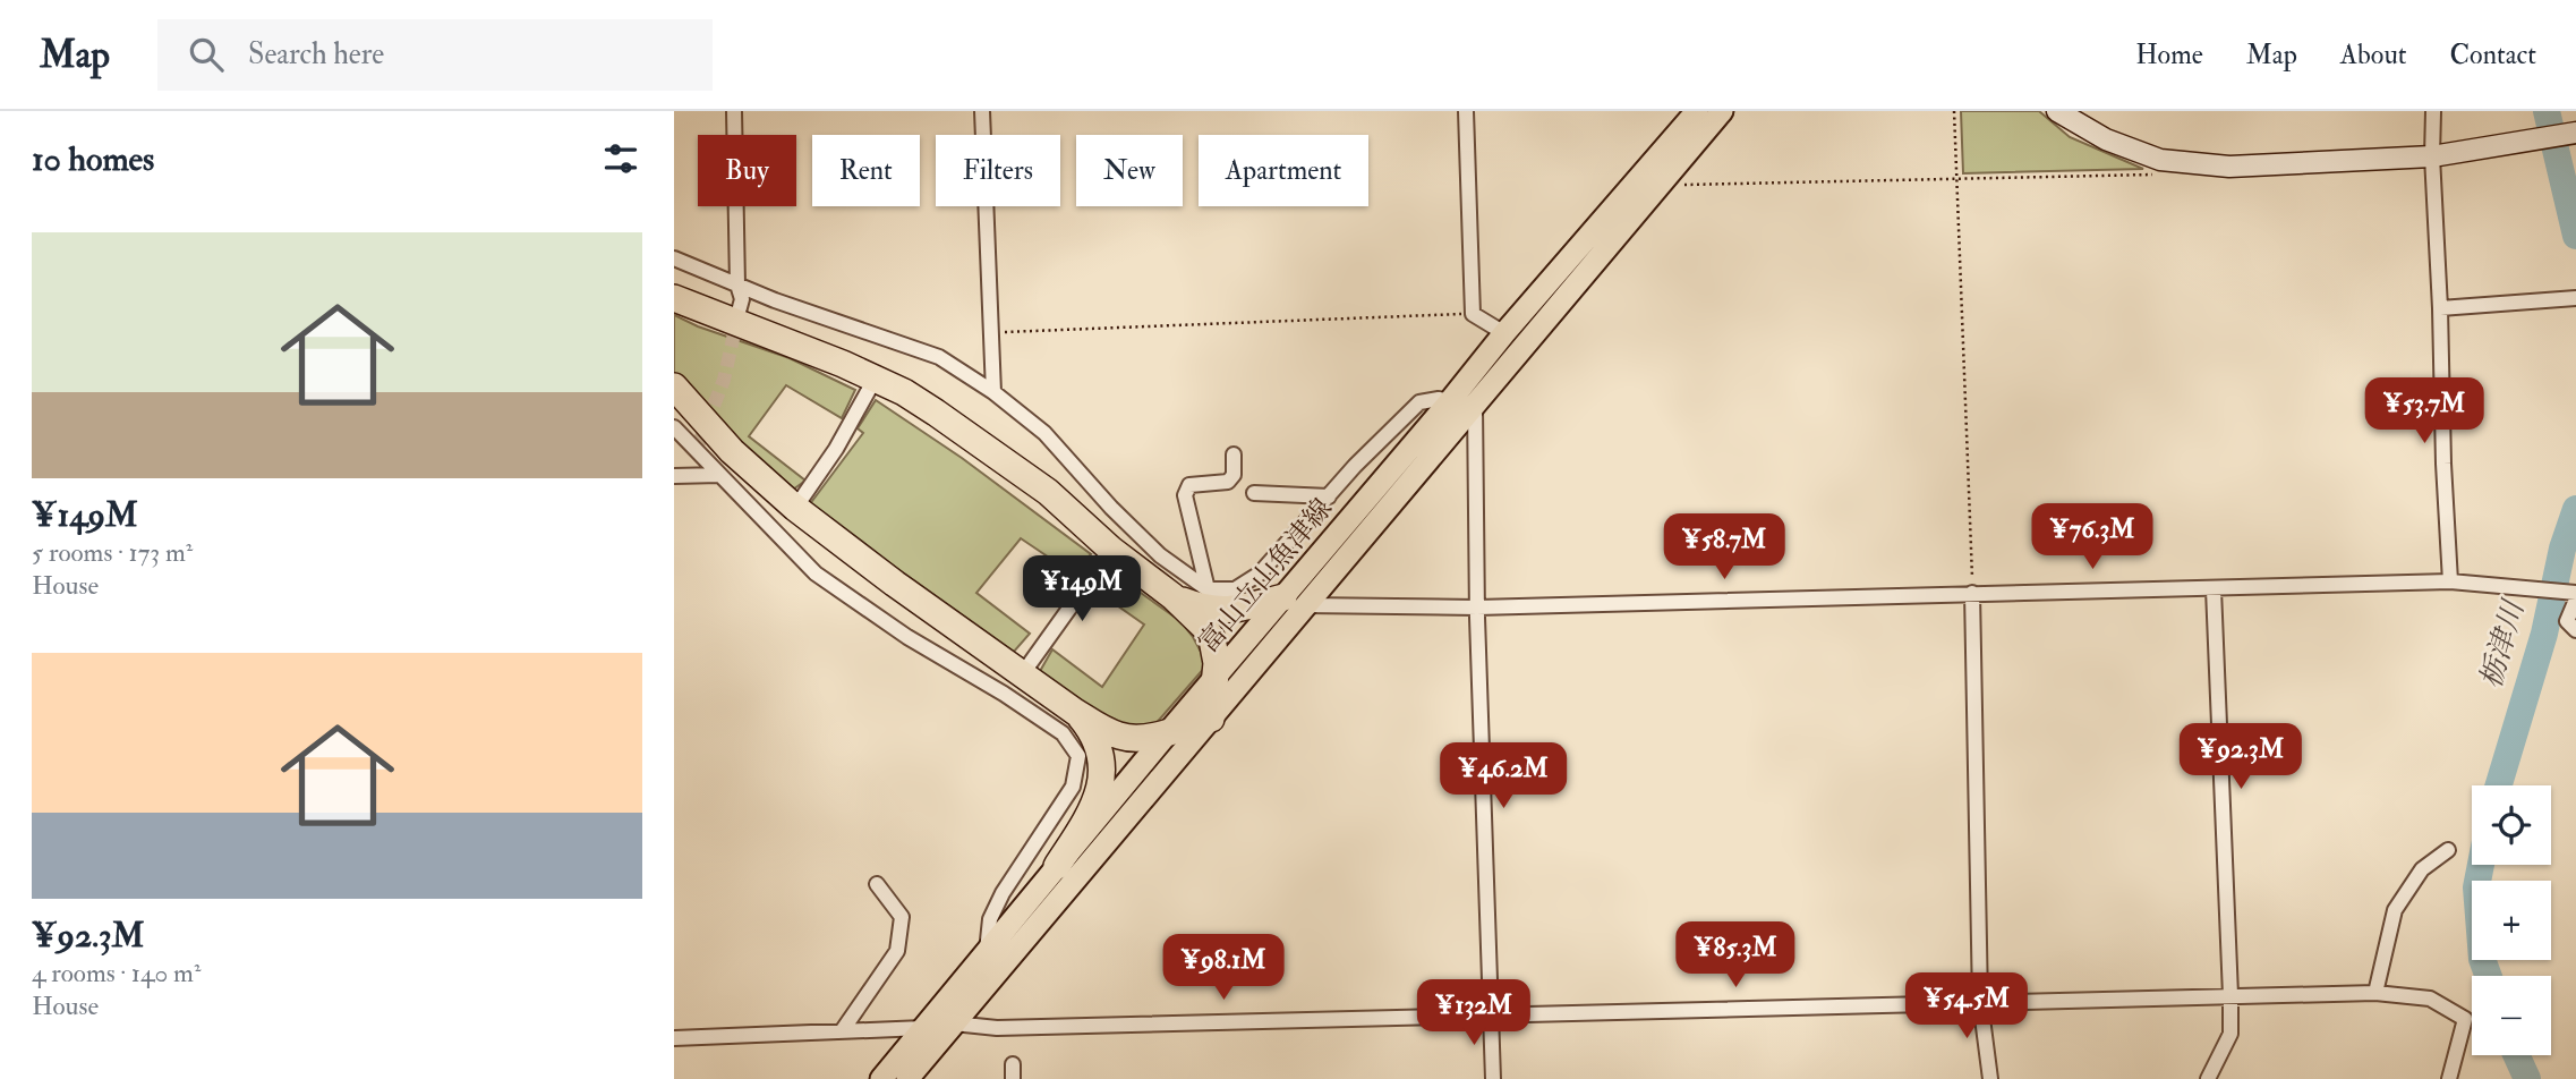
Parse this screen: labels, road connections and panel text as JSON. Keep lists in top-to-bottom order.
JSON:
{
  "streets": {
    "main road": ["富山立山魚津線"]
  },
  "water": ["栃津川"],
  "page": {
    "header": "Map",
    "search": "Search here",
    "nav": [
      "Home",
      "Map",
      "About",
      "Contact"
    ],
    "heading": "10 homes",
    "chip": [
      "Buy",
      "Rent",
      "Filters",
      "New",
      "Apartment"
    ],
    "list": [
      {
        "name": "¥149M",
        "note": "5 rooms · 173 m² · House"
      },
      {
        "name": "¥92.3M",
        "note": "4 rooms · 140 m² · House"
      }
    ],
    "price": [
      "¥53.7M",
      "¥76.3M",
      "¥58.7M",
      "¥149M",
      "¥92.3M",
      "¥46.2M",
      "¥85.3M",
      "¥98.1M",
      "¥54.5M",
      "¥132M"
    ],
    "map_buttons": ["+", "−"]
  }
}
